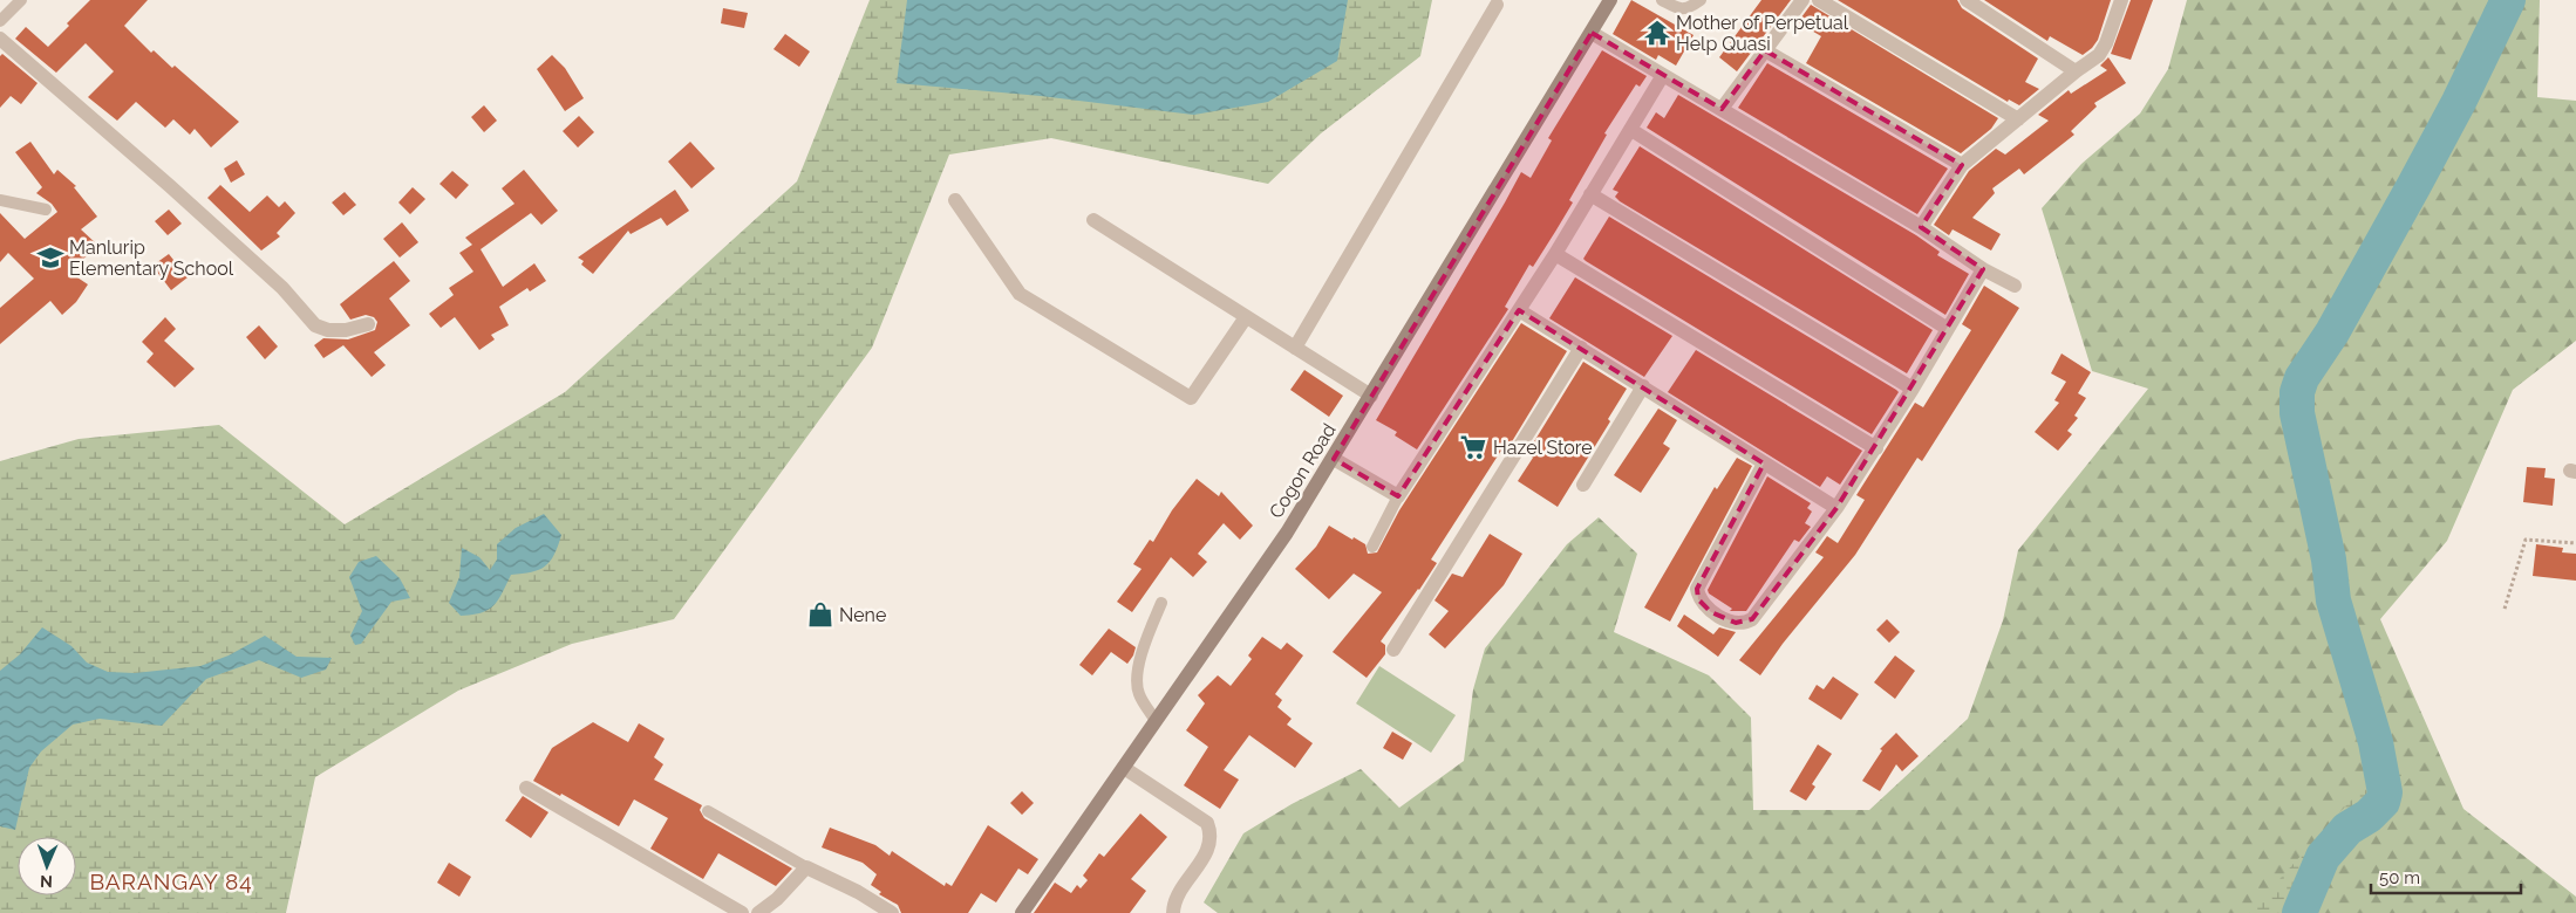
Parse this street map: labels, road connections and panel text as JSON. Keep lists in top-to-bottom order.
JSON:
{
  "streets": {
    "street": ["Cogon Road"]
  },
  "districts": ["BARANGAY 84"],
  "places": {
    "temple": ["Mother of Perpetual Help Quasi"],
    "school or university": ["Manlurip Elementary School"],
    "supermarket": ["Hazel Store"],
    "shop": ["Nene"]
  },
  "scale_bar": "50 m",
  "north": "bottom"
}
